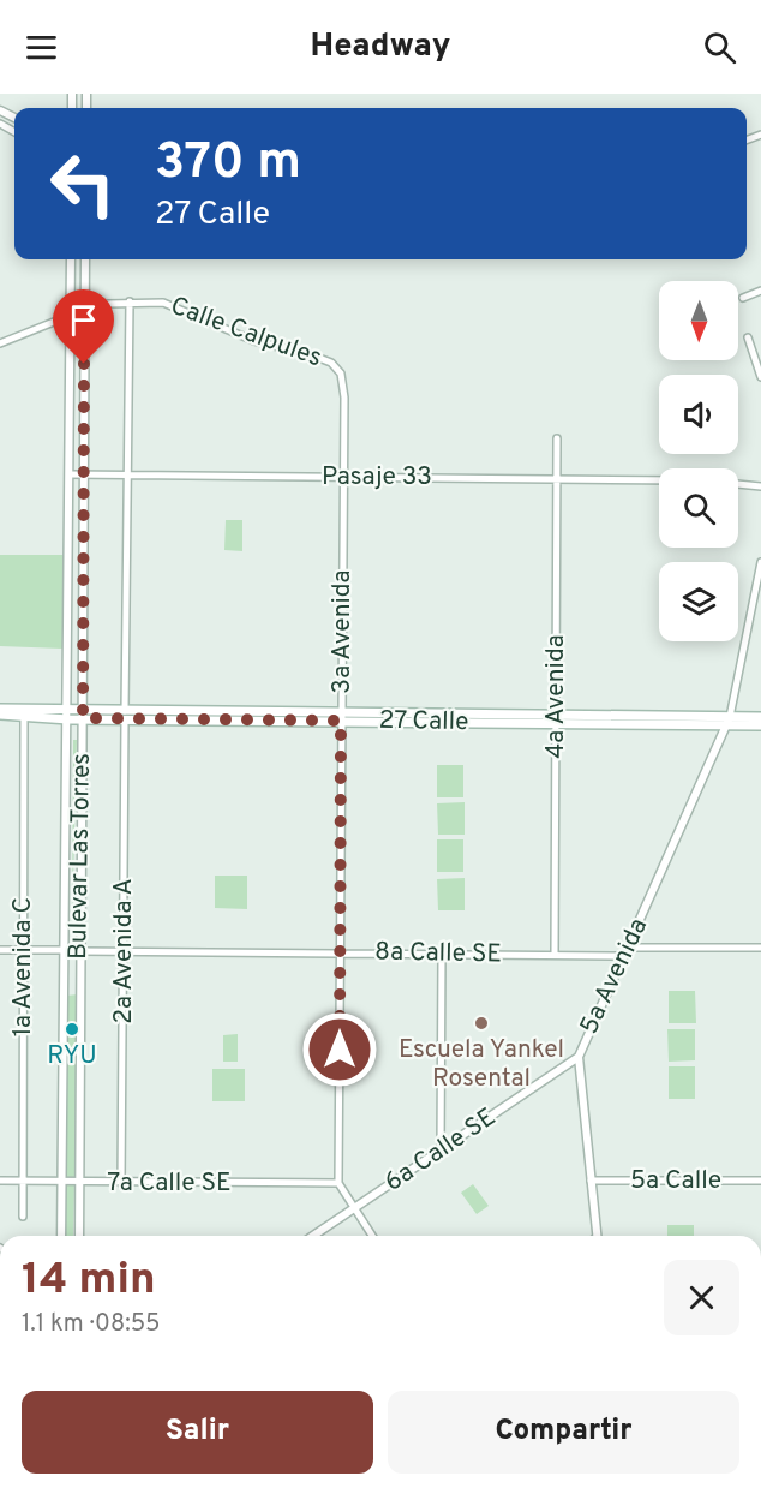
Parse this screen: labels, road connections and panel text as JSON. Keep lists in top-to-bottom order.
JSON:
{
  "streets": {
    "main road": ["27 Calle"],
    "street": [
      "Calle Calpules",
      "Pasaje 33",
      "3a Avenida",
      "4a Avenida",
      "Bulevar Las Torres",
      "2a Avenida A",
      "8a Calle SE",
      "1a Avenida C",
      "5a Avenida",
      "6a Calle SE",
      "5a Calle",
      "7a Calle SE"
    ]
  },
  "crossings": [
    ["Calle Calpules", "3a Avenida"],
    ["Calle Calpules", "Bulevar Las Torres"],
    ["Calle Calpules", "2a Avenida A"],
    ["Pasaje 33", "3a Avenida"],
    ["Pasaje 33", "4a Avenida"],
    ["Pasaje 33", "Bulevar Las Torres"],
    ["Pasaje 33", "2a Avenida A"],
    ["3a Avenida", "27 Calle"],
    ["3a Avenida", "8a Calle SE"],
    ["3a Avenida", "7a Calle SE"],
    ["4a Avenida", "27 Calle"],
    ["4a Avenida", "8a Calle SE"],
    ["27 Calle", "Bulevar Las Torres"],
    ["27 Calle", "2a Avenida A"],
    ["27 Calle", "1a Avenida C"],
    ["27 Calle", "5a Avenida"],
    ["Bulevar Las Torres", "8a Calle SE"],
    ["Bulevar Las Torres", "7a Calle SE"],
    ["2a Avenida A", "8a Calle SE"],
    ["2a Avenida A", "7a Calle SE"],
    ["8a Calle SE", "5a Avenida"],
    ["1a Avenida C", "7a Calle SE"],
    ["5a Avenida", "6a Calle SE"],
    ["5a Avenida", "5a Calle"]
  ],
  "places": ["Escuela Yankel Rosental", "RYU"],
  "north": "bottom",
  "page": {
    "header": "Headway",
    "turn": ["370 m", "27 Calle"],
    "heading": ["14 min", "1.1 km · 08:55"],
    "buttons": ["Salir", "Compartir"]
  }
}
